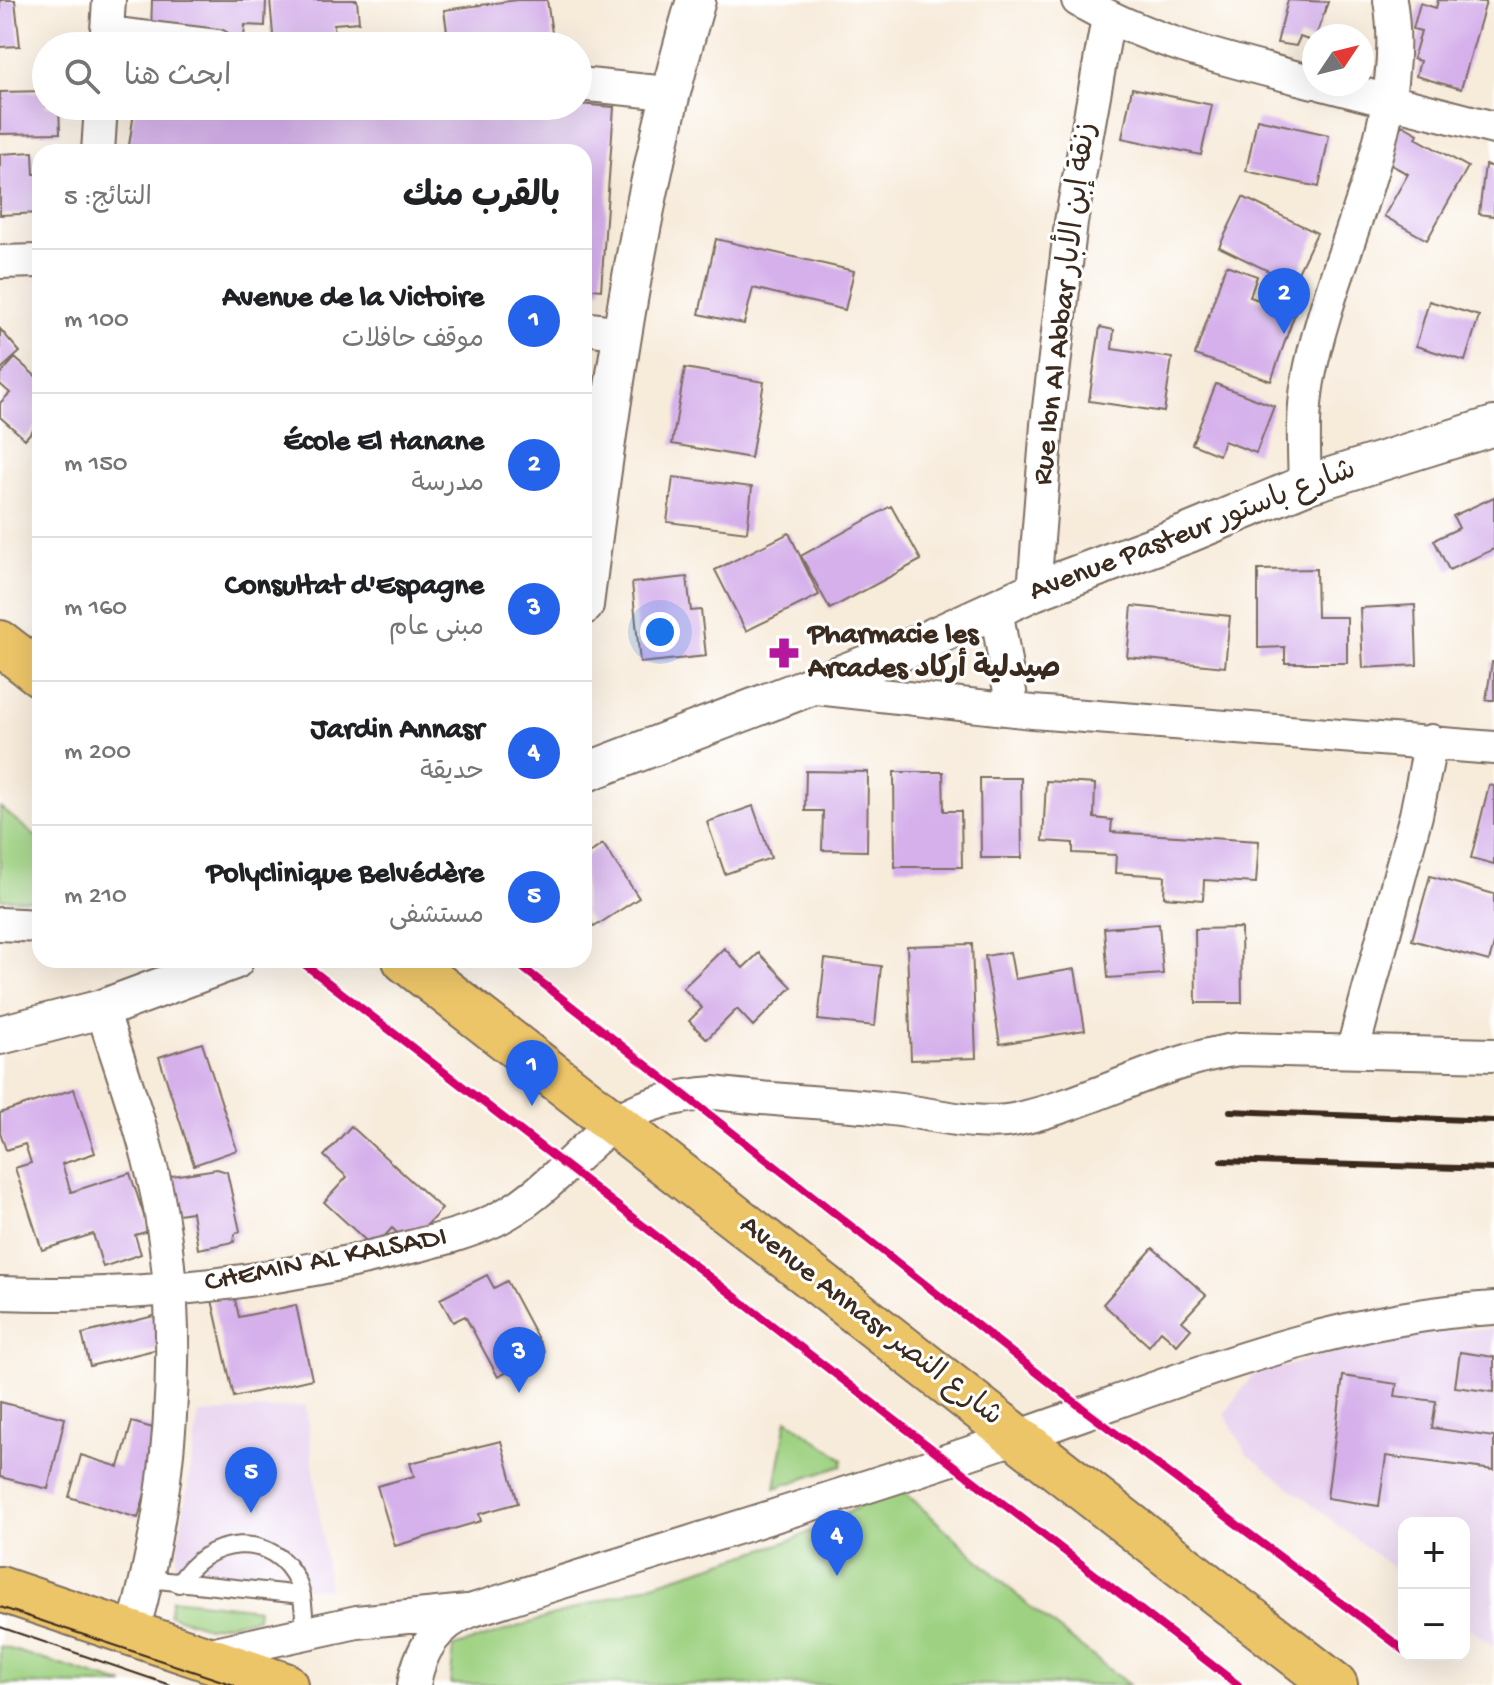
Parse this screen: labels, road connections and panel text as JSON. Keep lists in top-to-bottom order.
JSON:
{
  "streets": {
    "main road": ["Avenue Annasr شارع النصر"],
    "street": ["Rue Ibn Al Abbar زنقة إبن الأبار", "Avenue Pasteur شارع باستور", "CHEMIN AL KALSADI"]
  },
  "crossings": [
    ["Rue Ibn Al Abbar زنقة إبن الأبار", "Avenue Pasteur شارع باستور"],
    ["CHEMIN AL KALSADI", "Avenue Annasr شارع النصر"]
  ],
  "places": {
    "pharmacy": ["Pharmacie les Arcades صيدلية أركاد"]
  },
  "north": "top right",
  "page": {
    "search": "ابحث هنا",
    "heading": ["بالقرب منك", "النتائج: 5"],
    "list": [
      {
        "mark": "1",
        "name": "Avenue de la Victoire",
        "note": "موقف حافلات",
        "value": "100 m"
      },
      {
        "mark": "2",
        "name": "École El Hanane",
        "note": "مدرسة",
        "value": "150 m"
      },
      {
        "mark": "3",
        "name": "Consultat d'Espagne",
        "note": "مبنى عام",
        "value": "160 m"
      },
      {
        "mark": "4",
        "name": "Jardin Annasr",
        "note": "حديقة",
        "value": "200 m"
      },
      {
        "mark": "5",
        "name": "Polyclinique Belvédère",
        "note": "مستشفى",
        "value": "210 m"
      }
    ],
    "pins": [
      "2",
      "1",
      "3",
      "5",
      "4"
    ],
    "map_buttons": ["+", "−"]
  }
}
